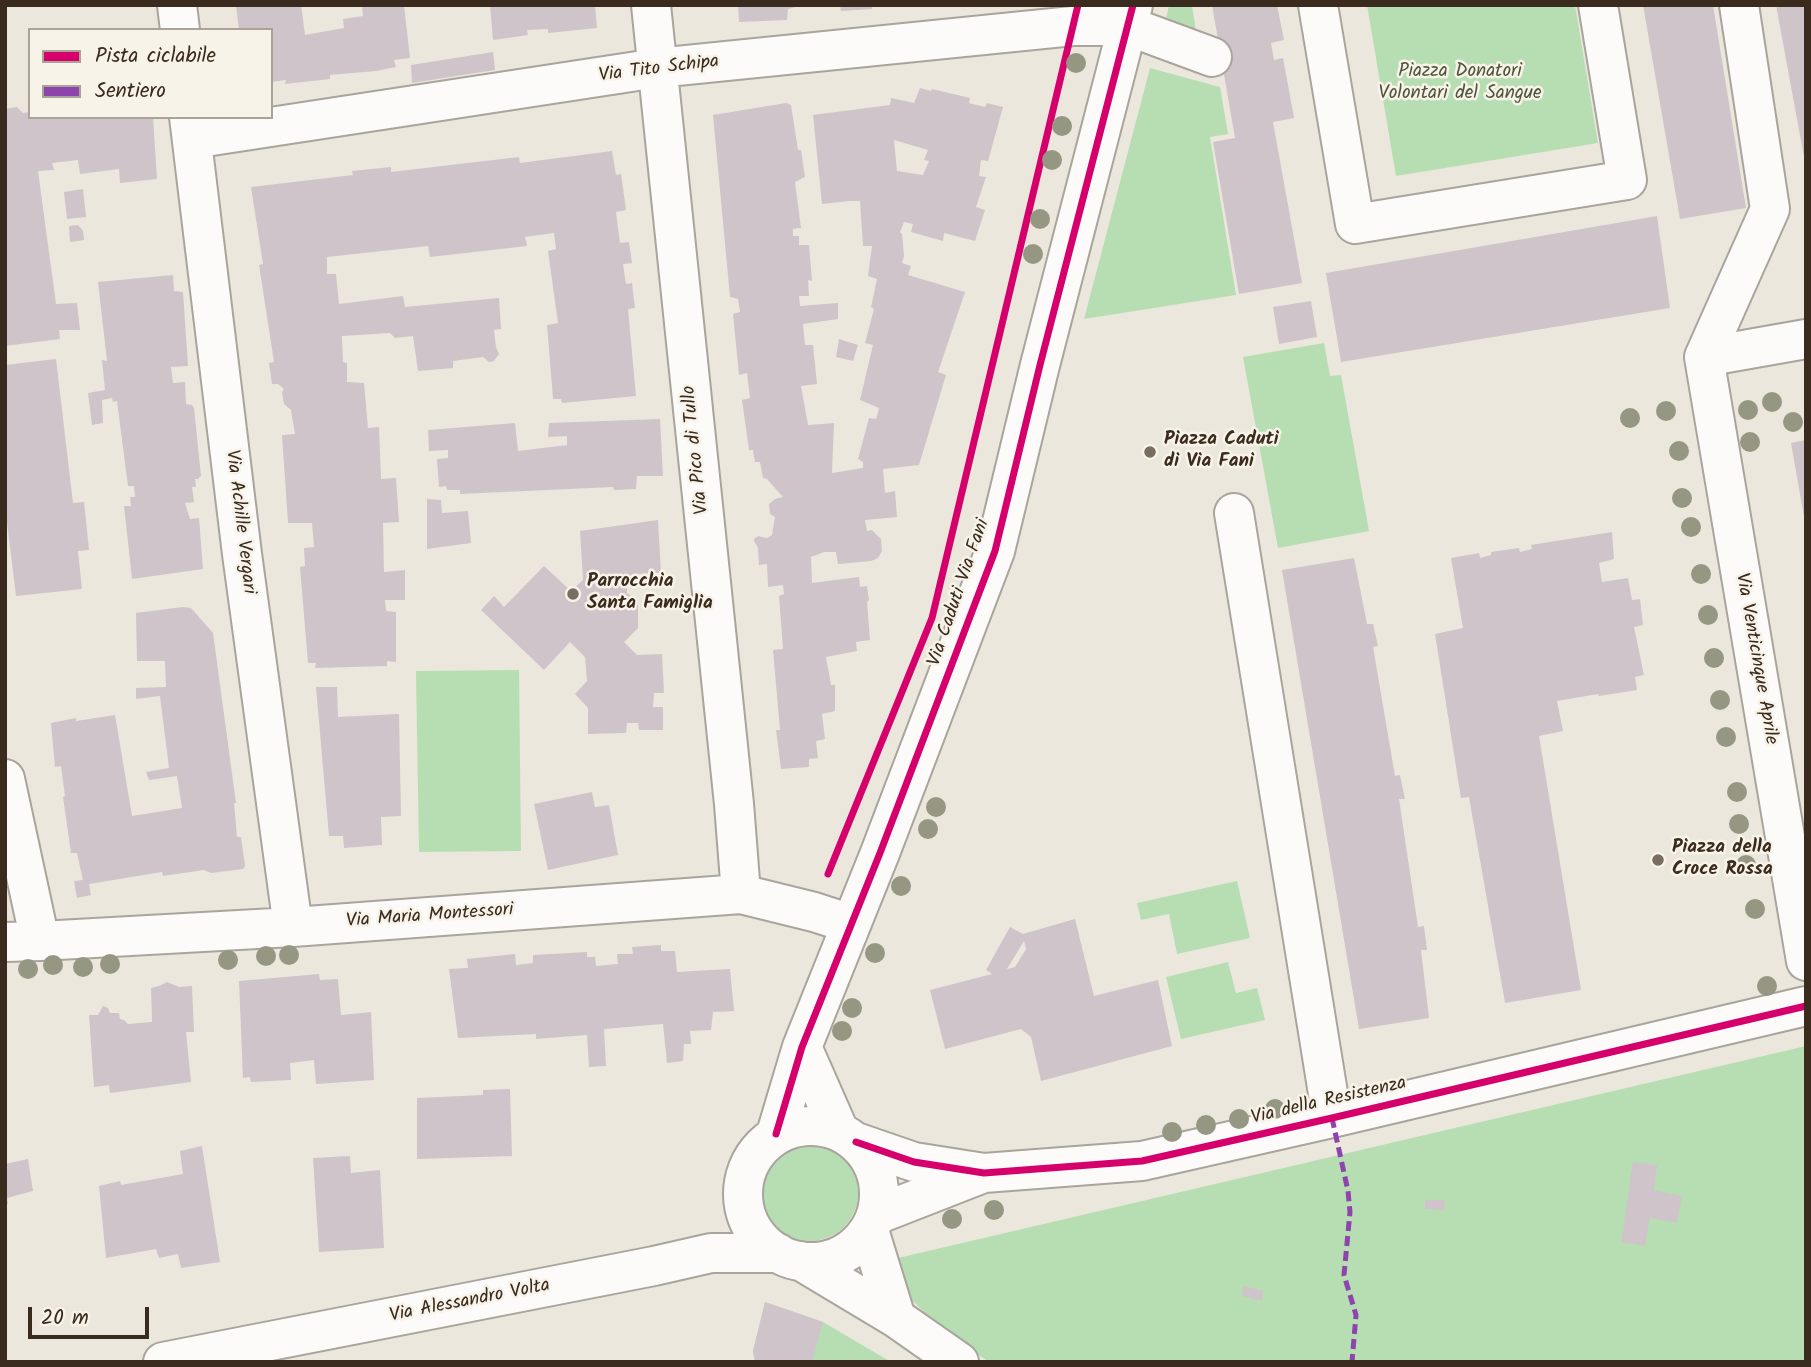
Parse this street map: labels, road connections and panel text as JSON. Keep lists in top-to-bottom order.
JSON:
{
  "streets": {
    "street": [
      "Via Tito Schipa",
      "Via Pico di Tullo",
      "Via Achille Vergari",
      "Via Caduti Via Fani",
      "Via Venticinque Aprile",
      "Via Maria Montessori",
      "Via della Resistenza",
      "Via Alessandro Volta"
    ]
  },
  "crossings": [
    ["Via Tito Schipa", "Via Pico di Tullo"],
    ["Via Tito Schipa", "Via Achille Vergari"],
    ["Via Tito Schipa", "Via Caduti Via Fani"],
    ["Via Pico di Tullo", "Via Maria Montessori"],
    ["Via Achille Vergari", "Via Maria Montessori"],
    ["Via Caduti Via Fani", "Via Maria Montessori"],
    ["Via Caduti Via Fani", "Via della Resistenza"],
    ["Via Caduti Via Fani", "Via Alessandro Volta"],
    ["Via della Resistenza", "Via Alessandro Volta"]
  ],
  "parks": ["Piazza Donatori Volontari del Sangue"],
  "places": ["Piazza Caduti di Via Fani", "Parrocchia Santa Famiglia", "Piazza della Croce Rossa"],
  "legend": ["Pista ciclabile", "Sentiero"],
  "scale_bar": "20 m"
}
